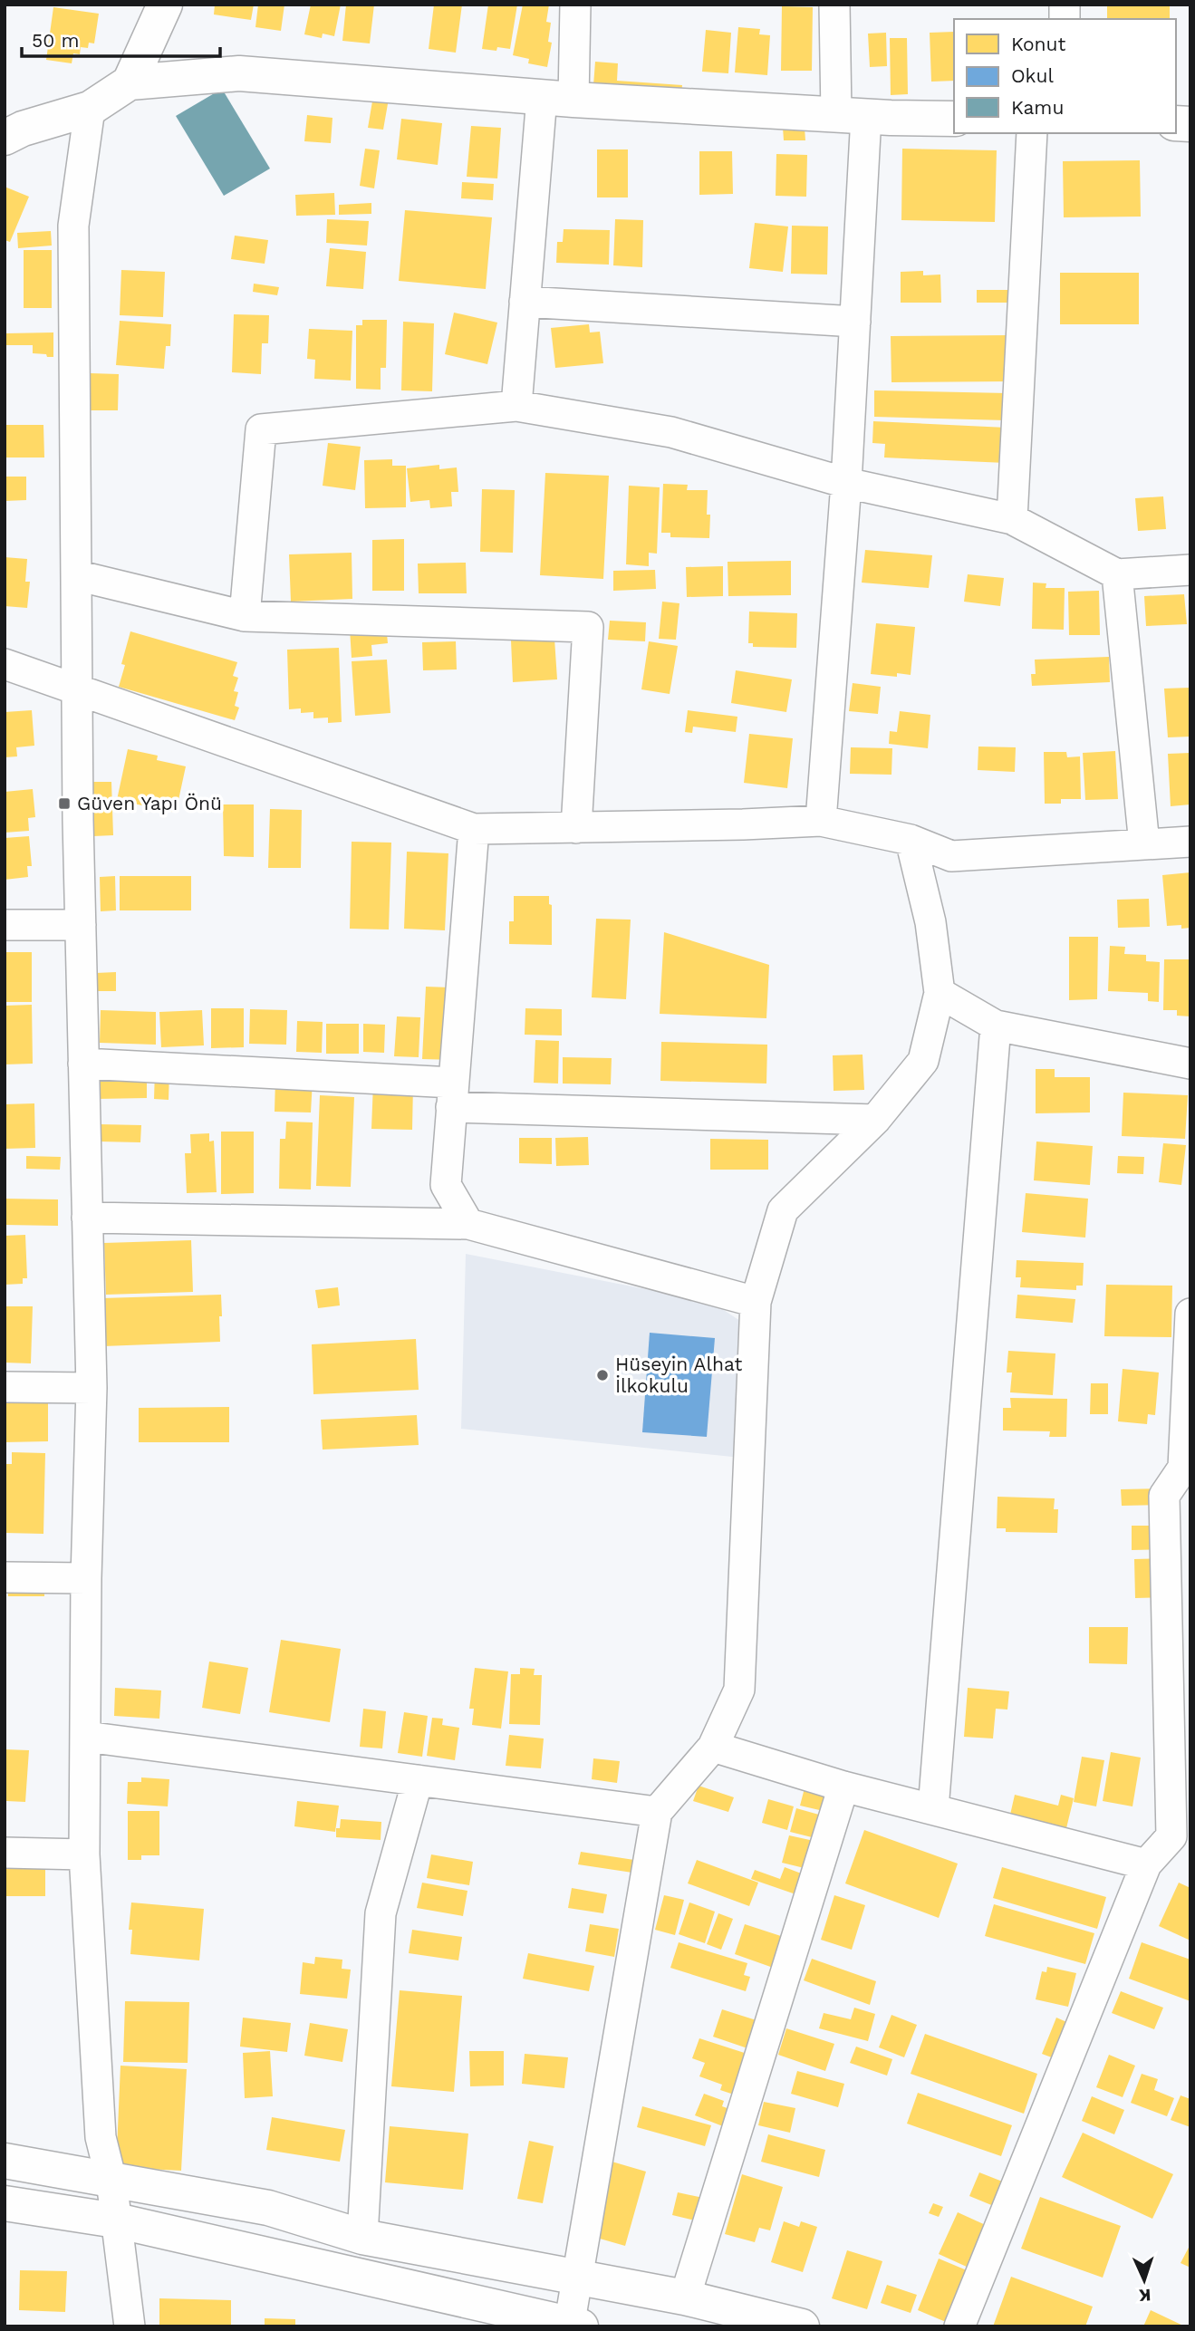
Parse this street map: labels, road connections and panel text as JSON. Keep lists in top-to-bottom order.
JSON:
{
  "places": {
    "transit": ["Güven Yapı Önü"],
    "other": ["Hüseyin Alhat İlkokulu"]
  },
  "legend": ["Konut", "Okul", "Kamu"],
  "scale_bar": "50 m",
  "north": "bottom"
}
